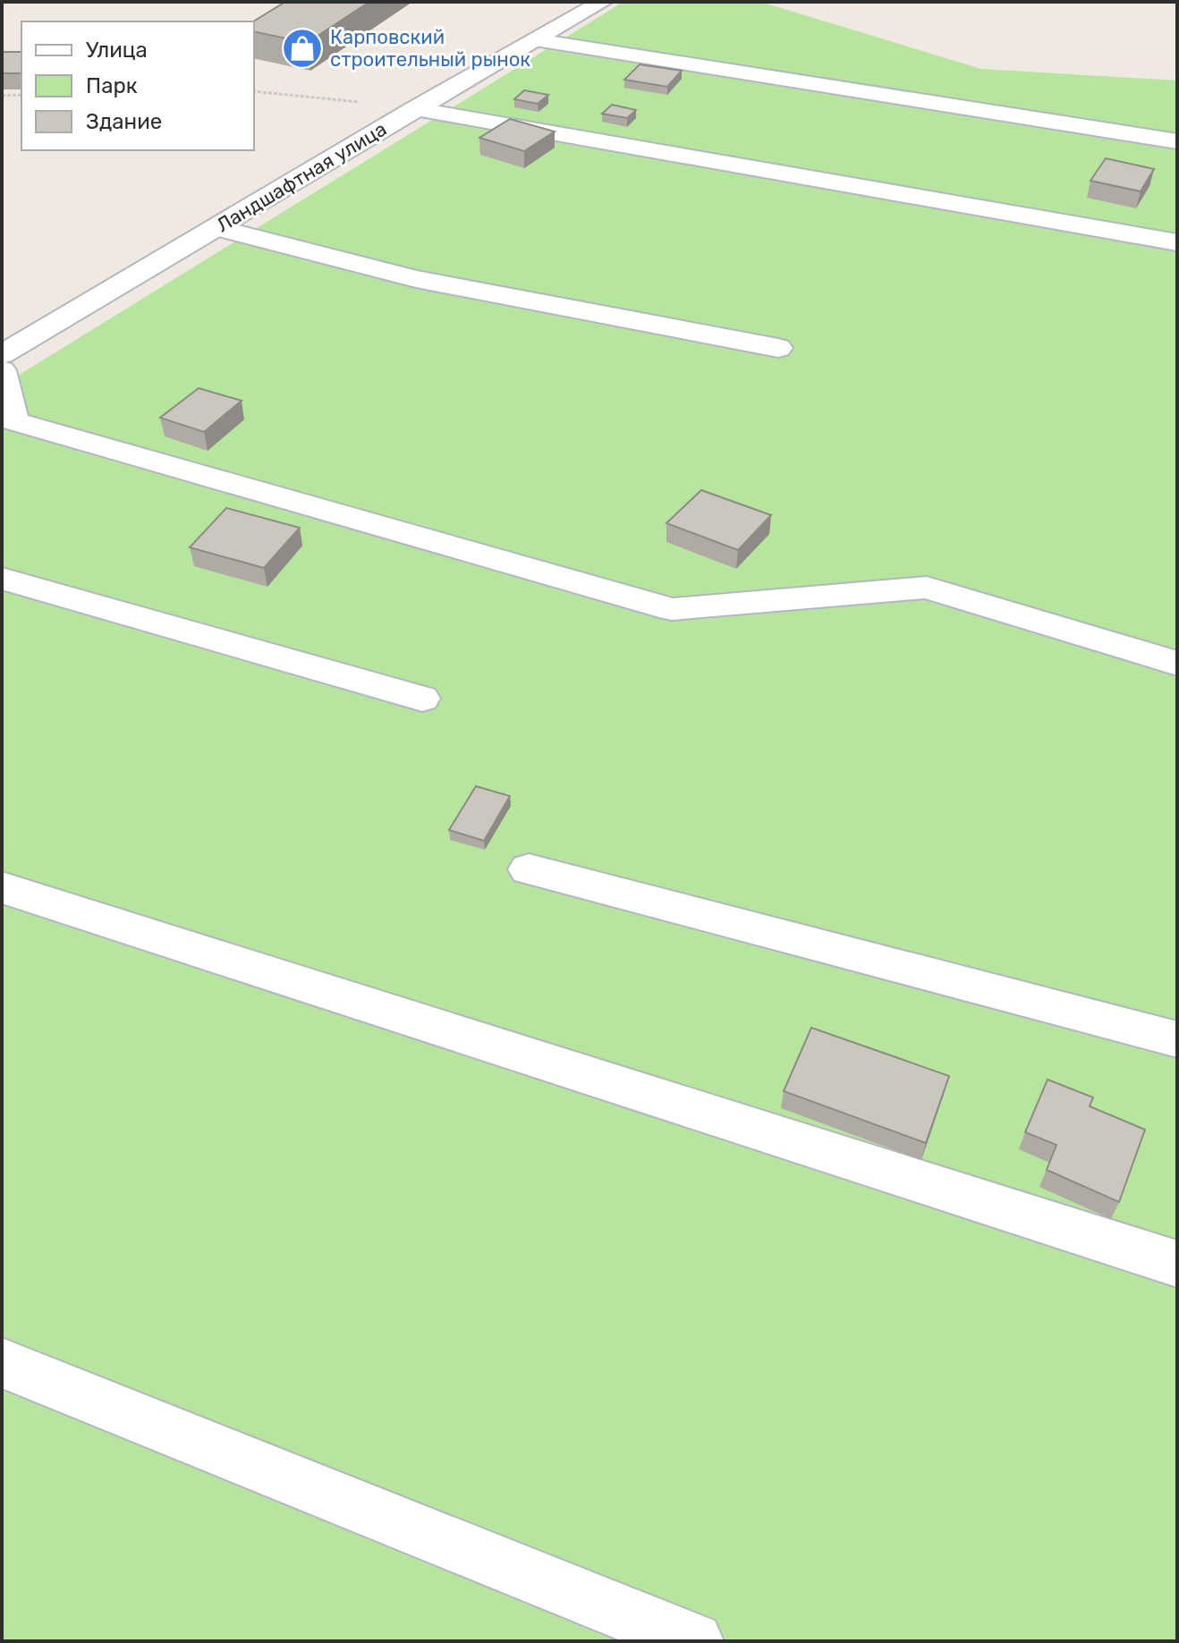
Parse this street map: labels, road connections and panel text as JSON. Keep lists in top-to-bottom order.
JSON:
{
  "streets": {
    "street": ["Ландшафтная улица"]
  },
  "places": {
    "shop": ["Карповский строительный рынок"]
  },
  "legend": ["Улица", "Парк", "Здание"]
}
